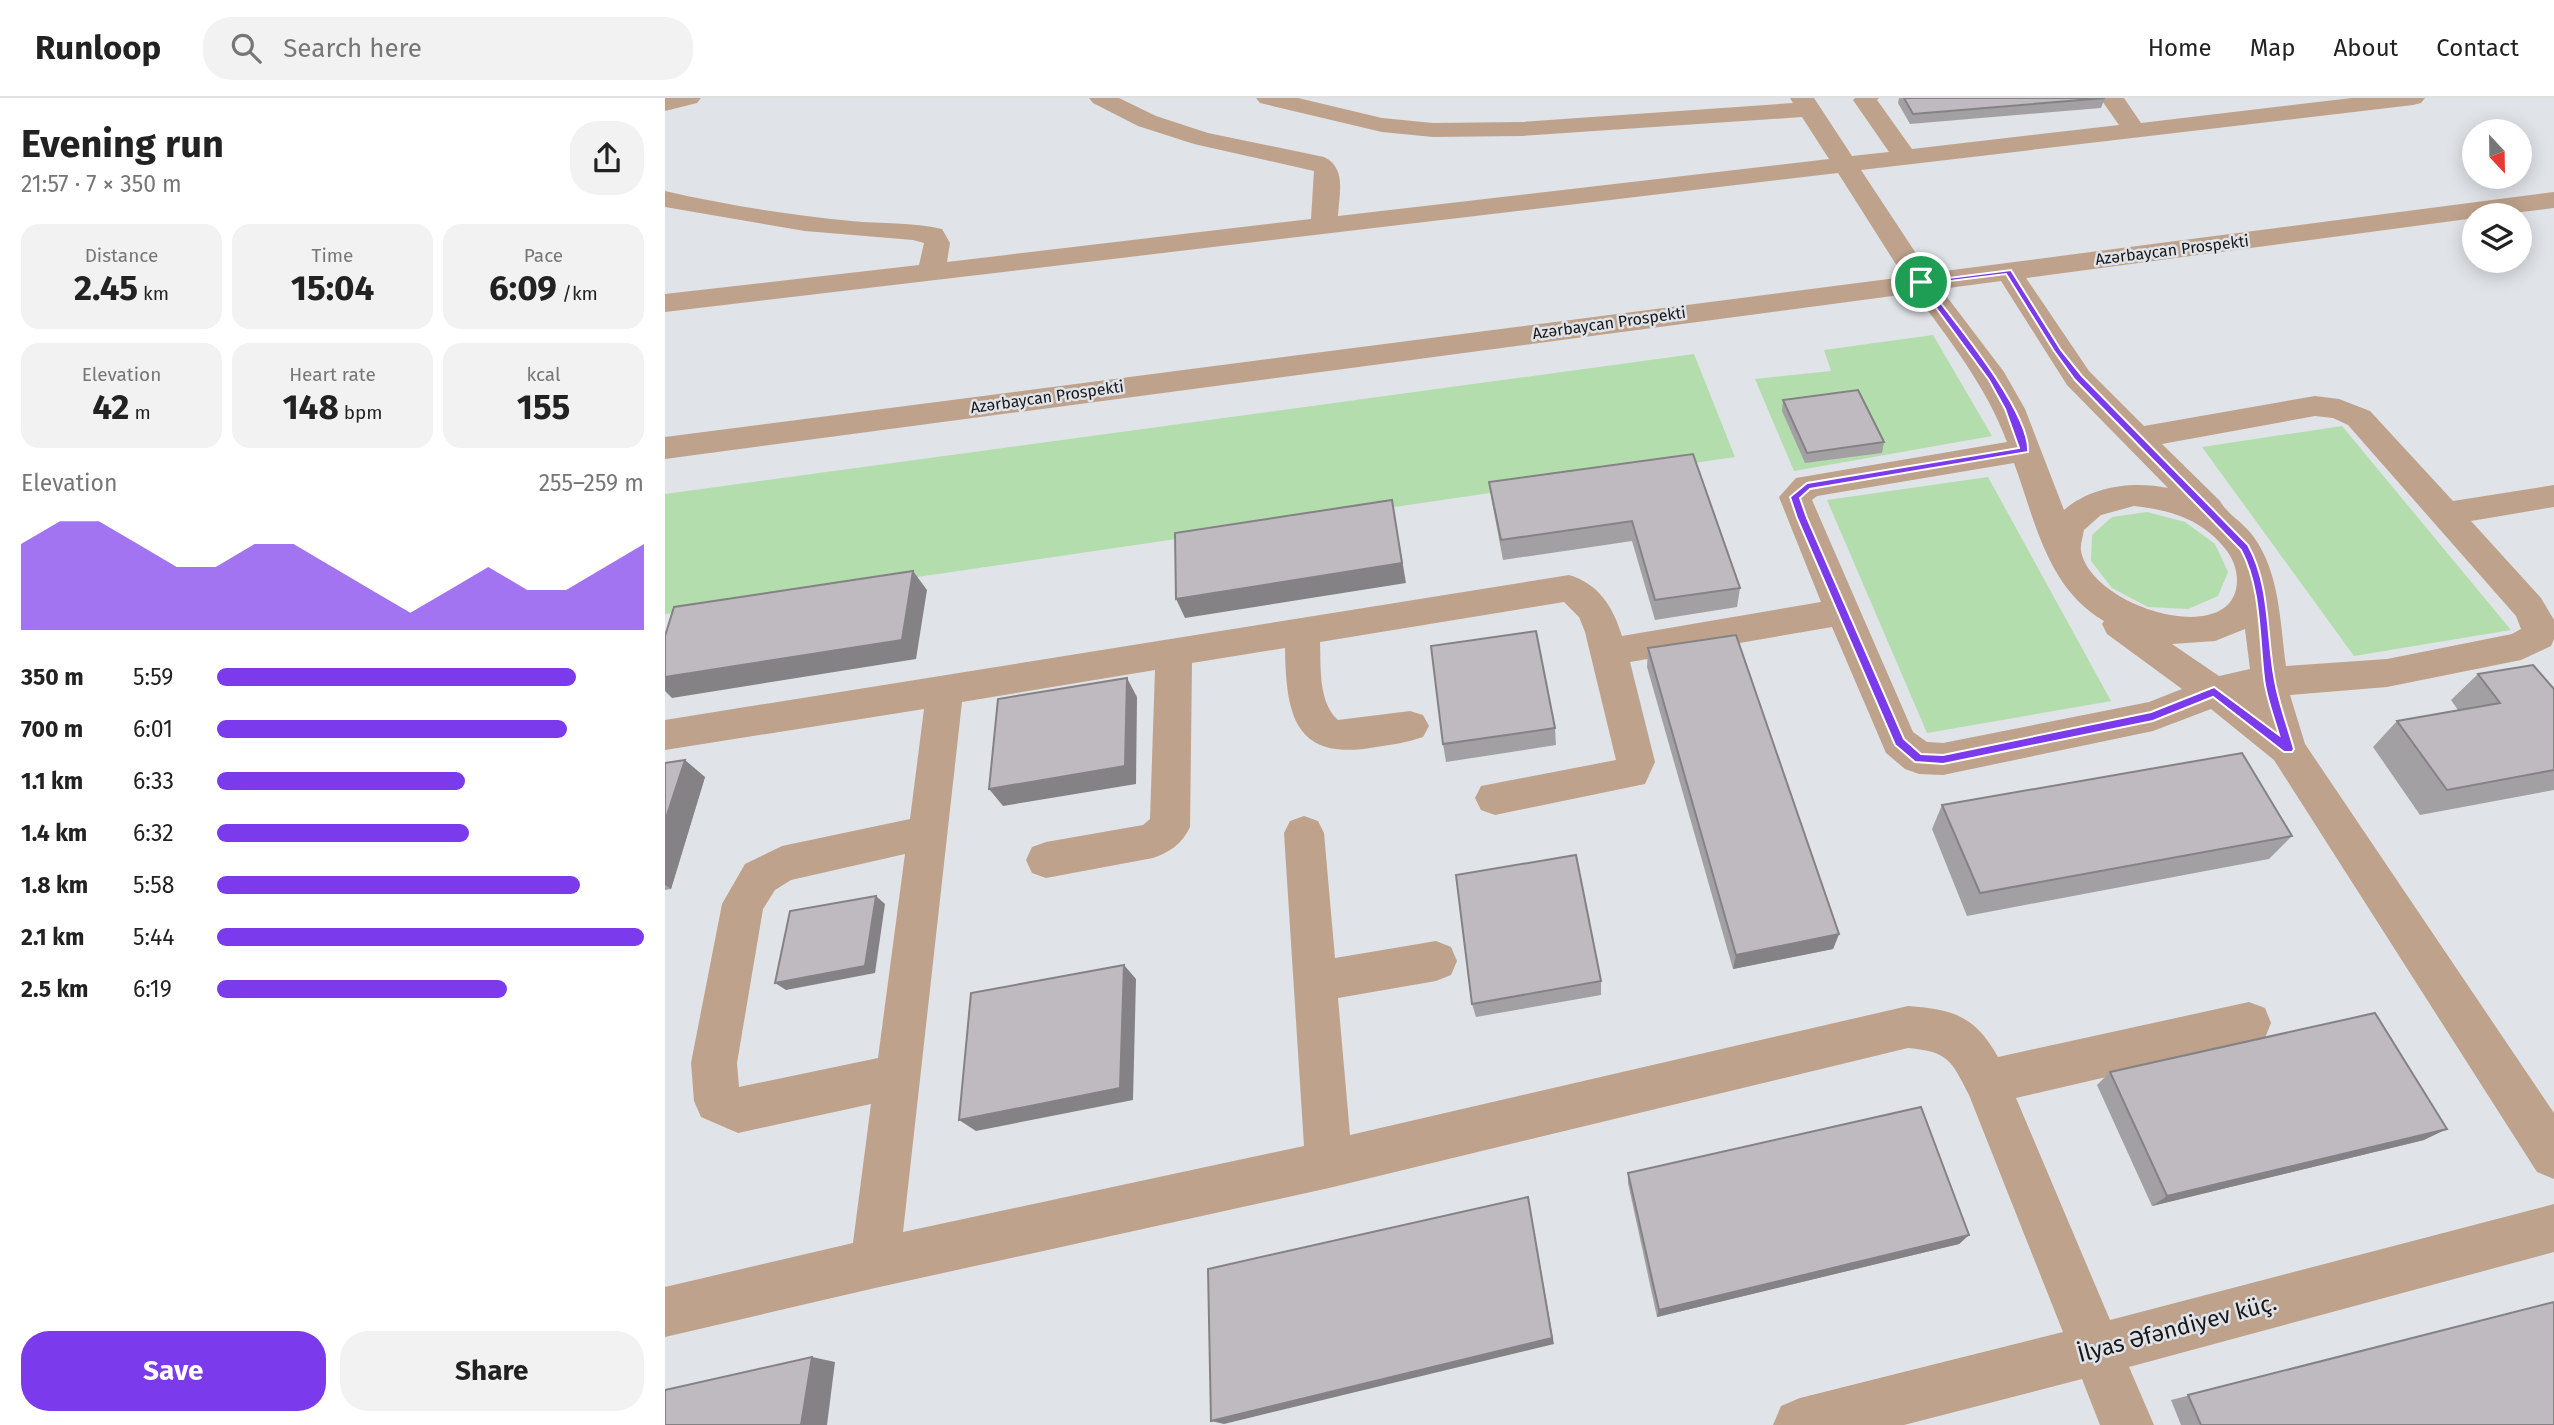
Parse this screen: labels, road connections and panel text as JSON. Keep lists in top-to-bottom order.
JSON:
{
  "streets": {
    "street": ["Azərbaycan Prospekti", "İlyas Əfəndiyev küç."]
  },
  "north": "bottom",
  "page": {
    "header": "Runloop",
    "search": "Search here",
    "nav": [
      "Home",
      "Map",
      "About",
      "Contact"
    ],
    "heading": ["Evening run", "21:57 · 7 × 350 m"],
    "stats": [
      ["Distance", "2.45 km"],
      ["Time", "15:04"],
      ["Pace", "6:09 /km"],
      ["Elevation", "42 m"],
      ["Heart rate", "148 bpm"],
      ["kcal", "155"]
    ],
    "chart": ["Elevation", "255–259 m"],
    "list": [
      {
        "name": "350 m",
        "note": "5:59"
      },
      {
        "name": "700 m",
        "note": "6:01"
      },
      {
        "name": "1.1 km",
        "note": "6:33"
      },
      {
        "name": "1.4 km",
        "note": "6:32"
      },
      {
        "name": "1.8 km",
        "note": "5:58"
      },
      {
        "name": "2.1 km",
        "note": "5:44"
      },
      {
        "name": "2.5 km",
        "note": "6:19"
      }
    ],
    "buttons": ["Save", "Share"]
  }
}
